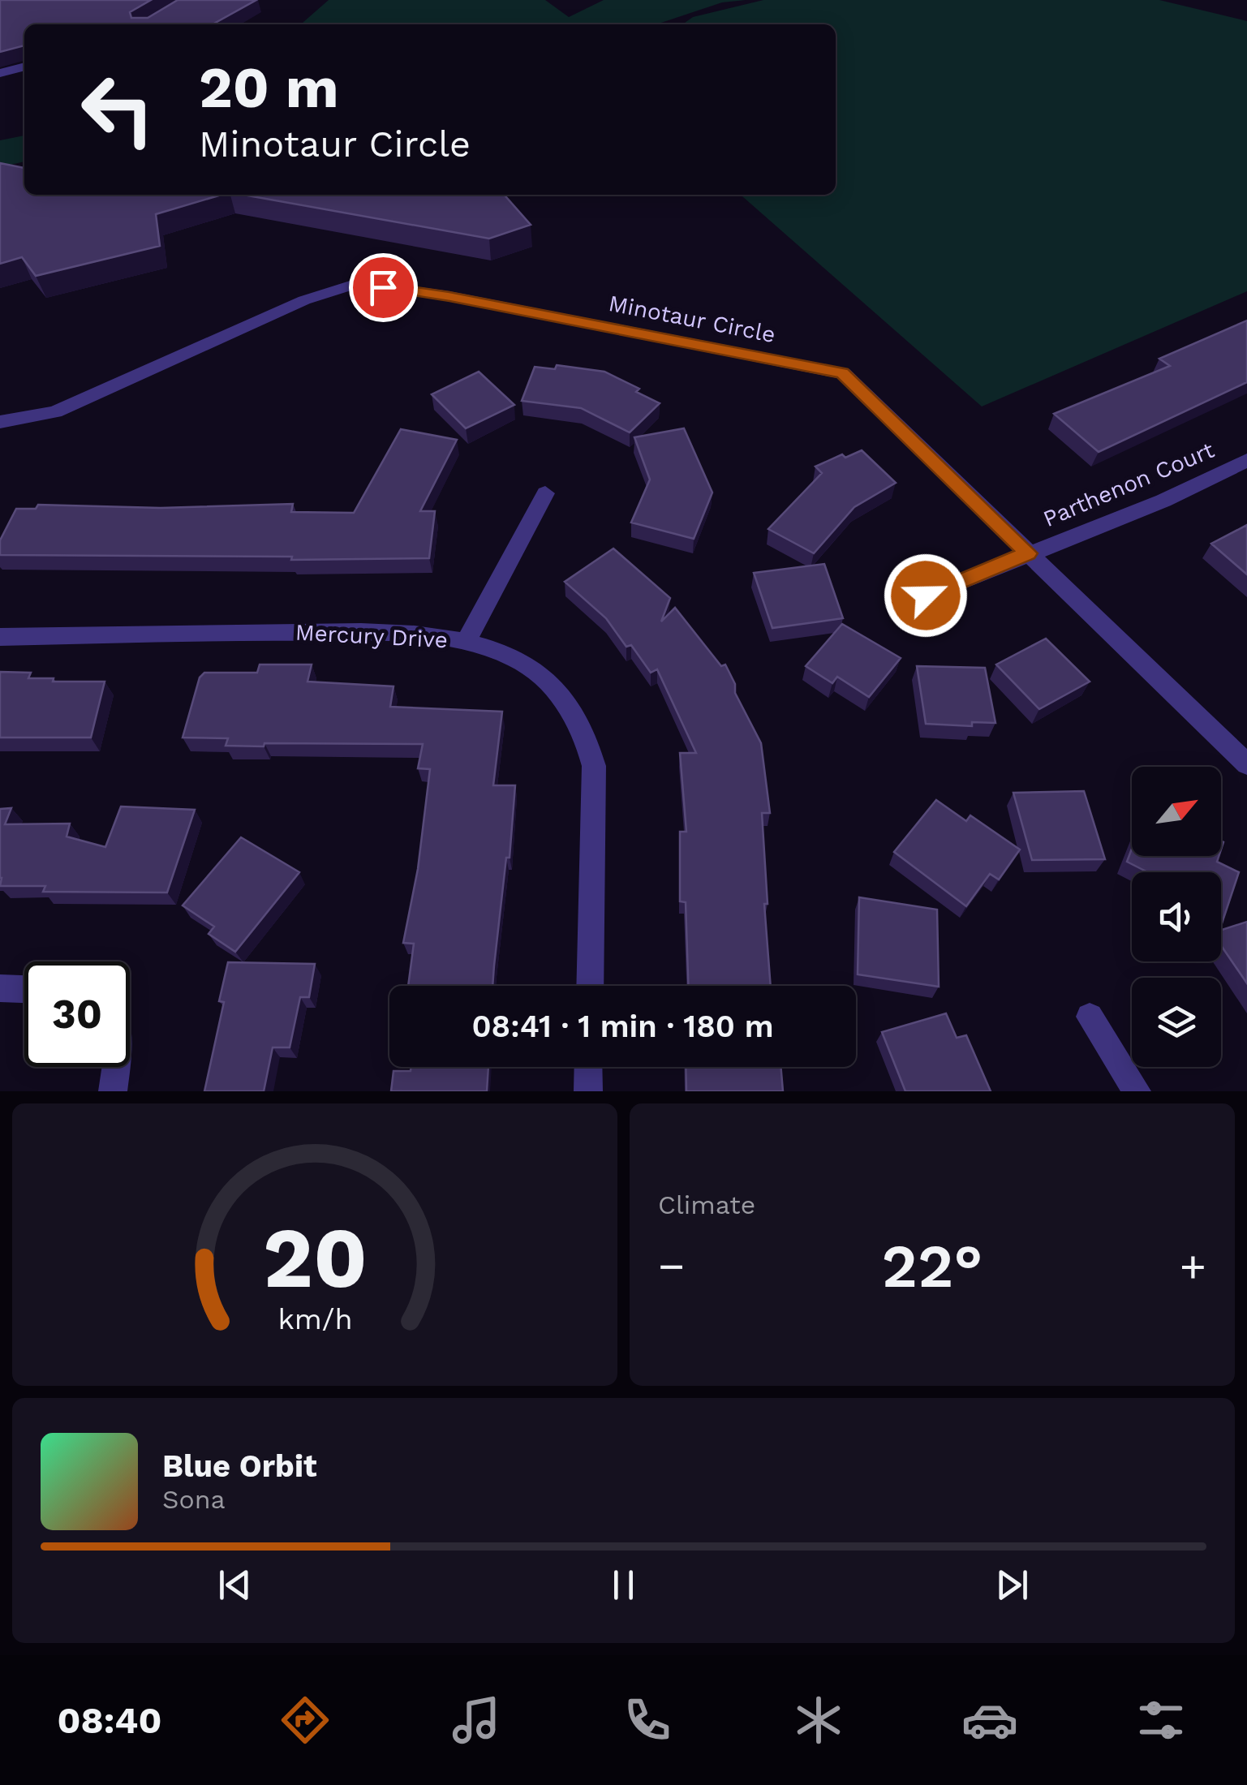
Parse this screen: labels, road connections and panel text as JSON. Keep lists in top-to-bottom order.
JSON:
{
  "streets": {
    "street": ["Minotaur Circle", "Parthenon Court", "Mercury Drive"]
  },
  "crossings": [
    ["Minotaur Circle", "Parthenon Court"]
  ],
  "north": "top right",
  "page": {
    "turn": ["20 m", "Minotaur Circle"],
    "limit": "30",
    "trip": "08:41 · 1 min · 180 m",
    "tile": "Climate",
    "heat": ["−", "22°", "+"],
    "song": ["Blue Orbit", "Sona"],
    "tabs": "08:40",
    "gauge": ["20", "km/h"]
  }
}
